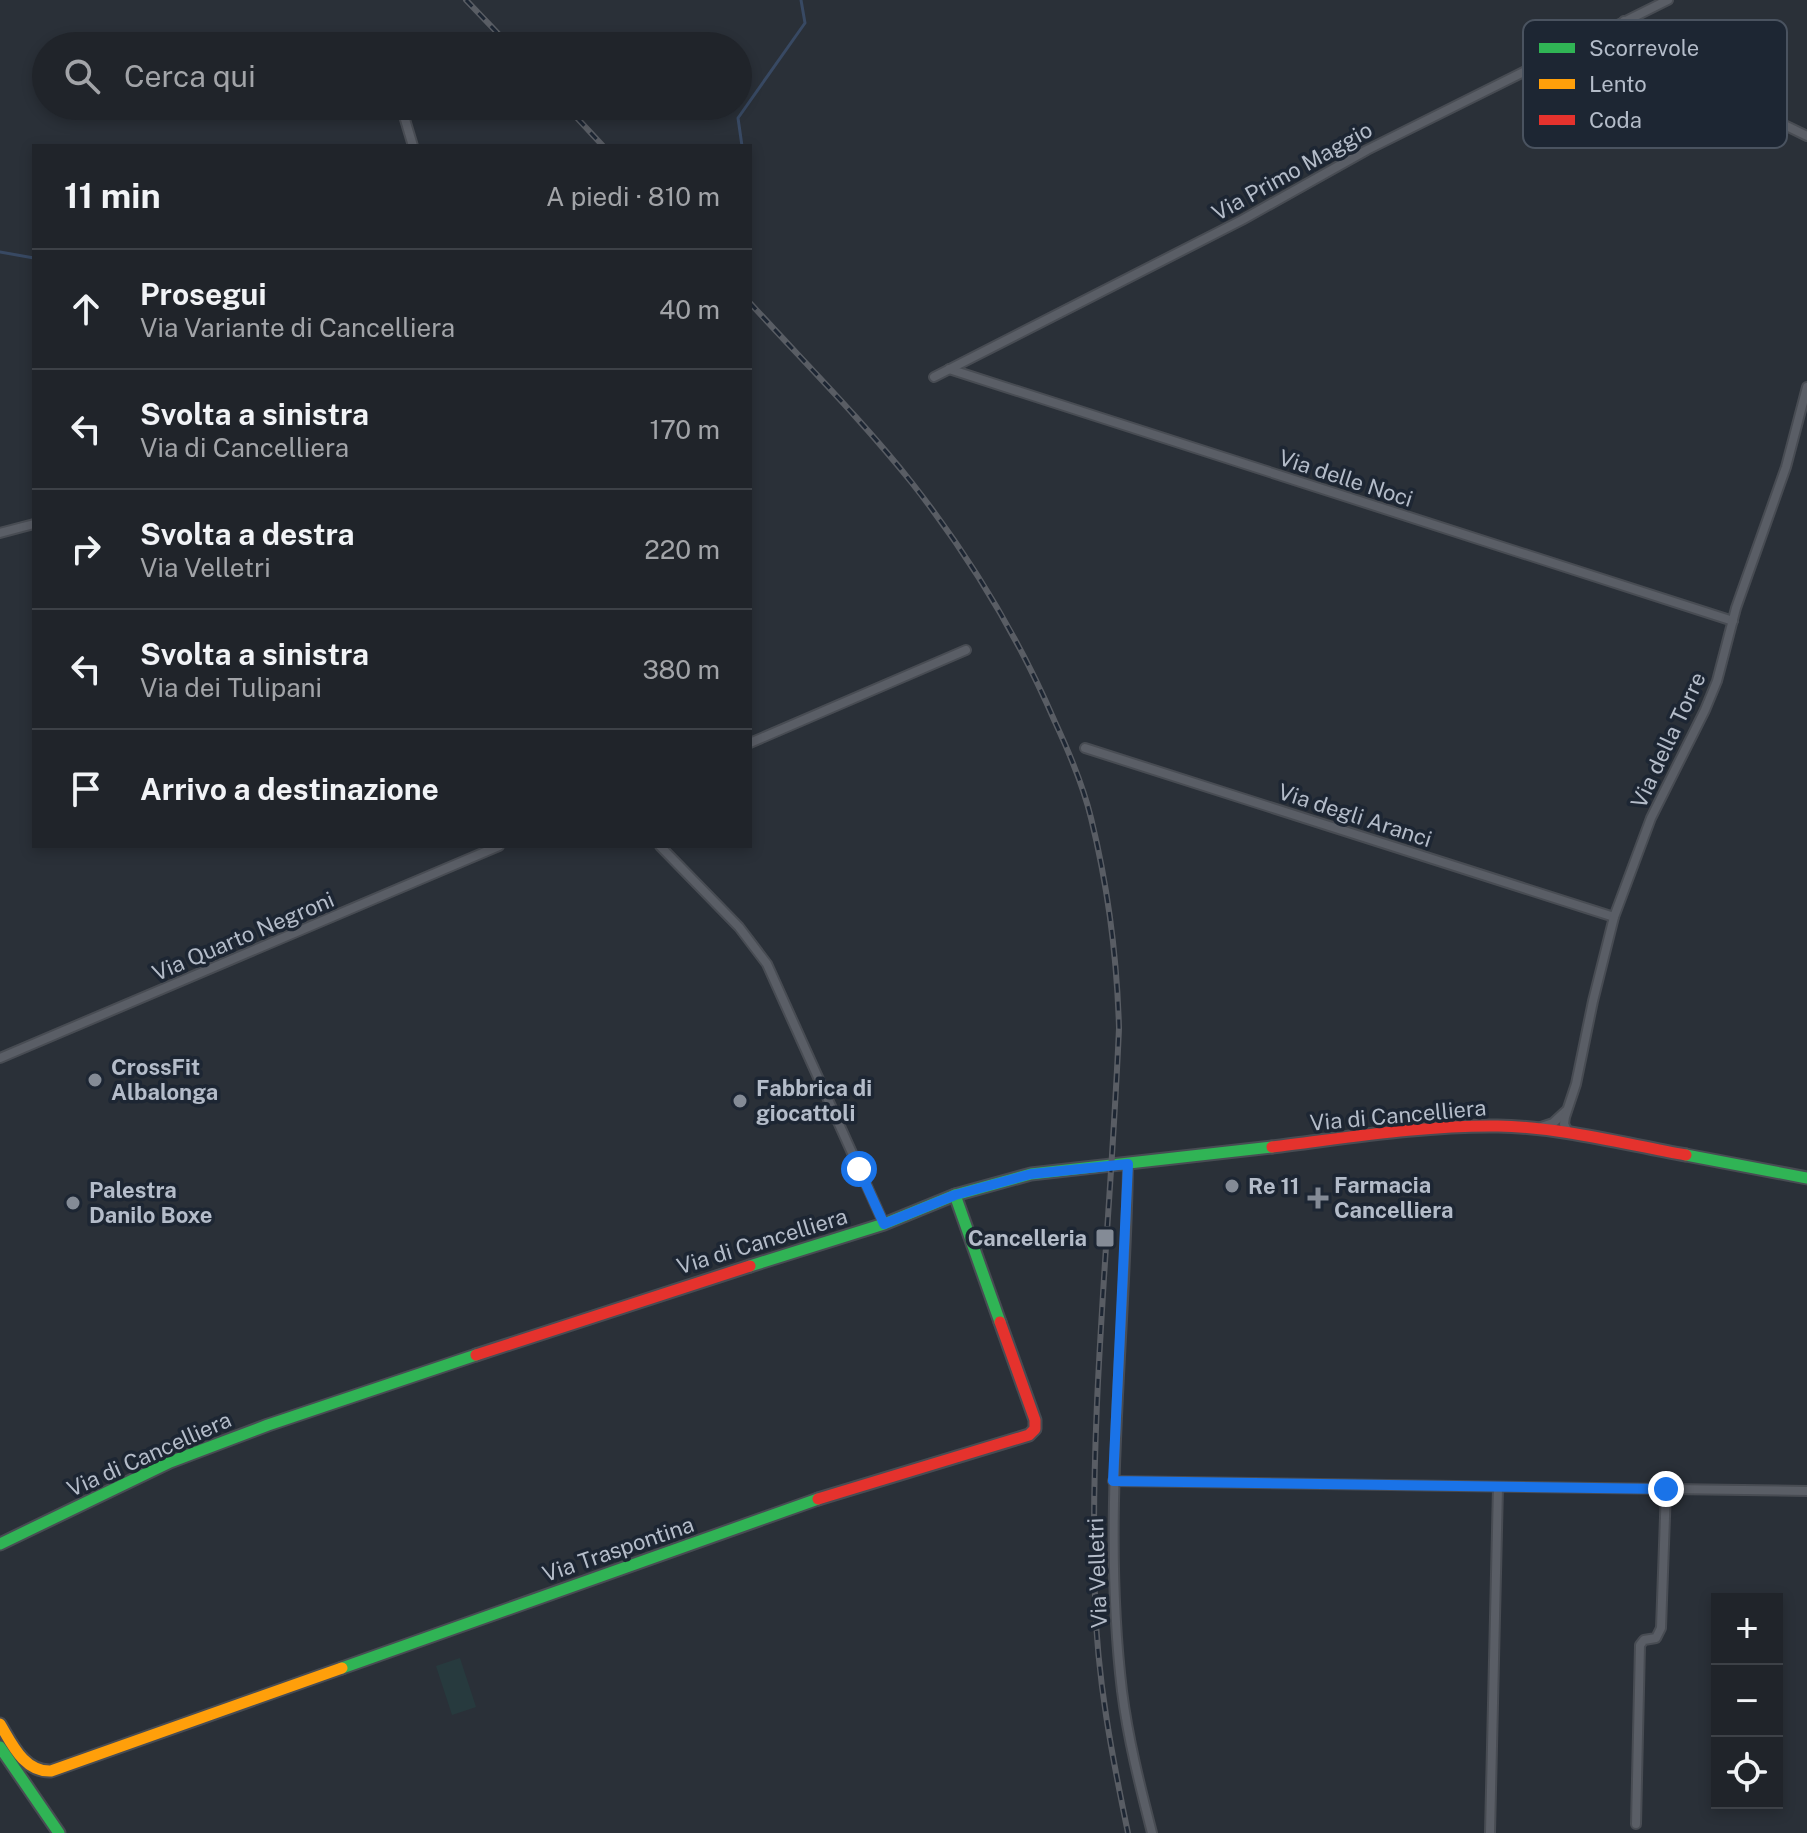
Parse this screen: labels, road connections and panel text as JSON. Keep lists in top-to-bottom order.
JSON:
{
  "streets": {
    "street": [
      "Via Primo Maggio",
      "Via delle Noci",
      "Via della Torre",
      "Via degli Aranci",
      "Via Quarto Negroni",
      "Via di Cancelliera",
      "Via Traspontina",
      "Via Velletri"
    ]
  },
  "crossings": [
    ["Via Primo Maggio", "Via delle Noci"],
    ["Via delle Noci", "Via della Torre"],
    ["Via della Torre", "Via degli Aranci"],
    ["Via della Torre", "Via di Cancelliera"],
    ["Via di Cancelliera", "Via Traspontina"],
    ["Via di Cancelliera", "Via Velletri"]
  ],
  "places": {
    "other": [
      "CrossFit Albalonga",
      "Fabbrica di giocattoli",
      "Re 11",
      "Palestra Danilo Boxe"
    ],
    "health": ["Farmacia Cancelliera"],
    "transit": ["Cancelleria"]
  },
  "legend": ["Scorrevole", "Lento", "Coda"],
  "page": {
    "search": "Cerca qui",
    "heading": ["11 min", "A piedi · 810 m"],
    "list": [
      ["Prosegui", "Via Variante di Cancelliera", "40 m"],
      ["Svolta a sinistra", "Via di Cancelliera", "170 m"],
      ["Svolta a destra", "Via Velletri", "220 m"],
      ["Svolta a sinistra", "Via dei Tulipani", "380 m"],
      "Arrivo a destinazione"
    ],
    "map_buttons": ["+", "−"]
  }
}
